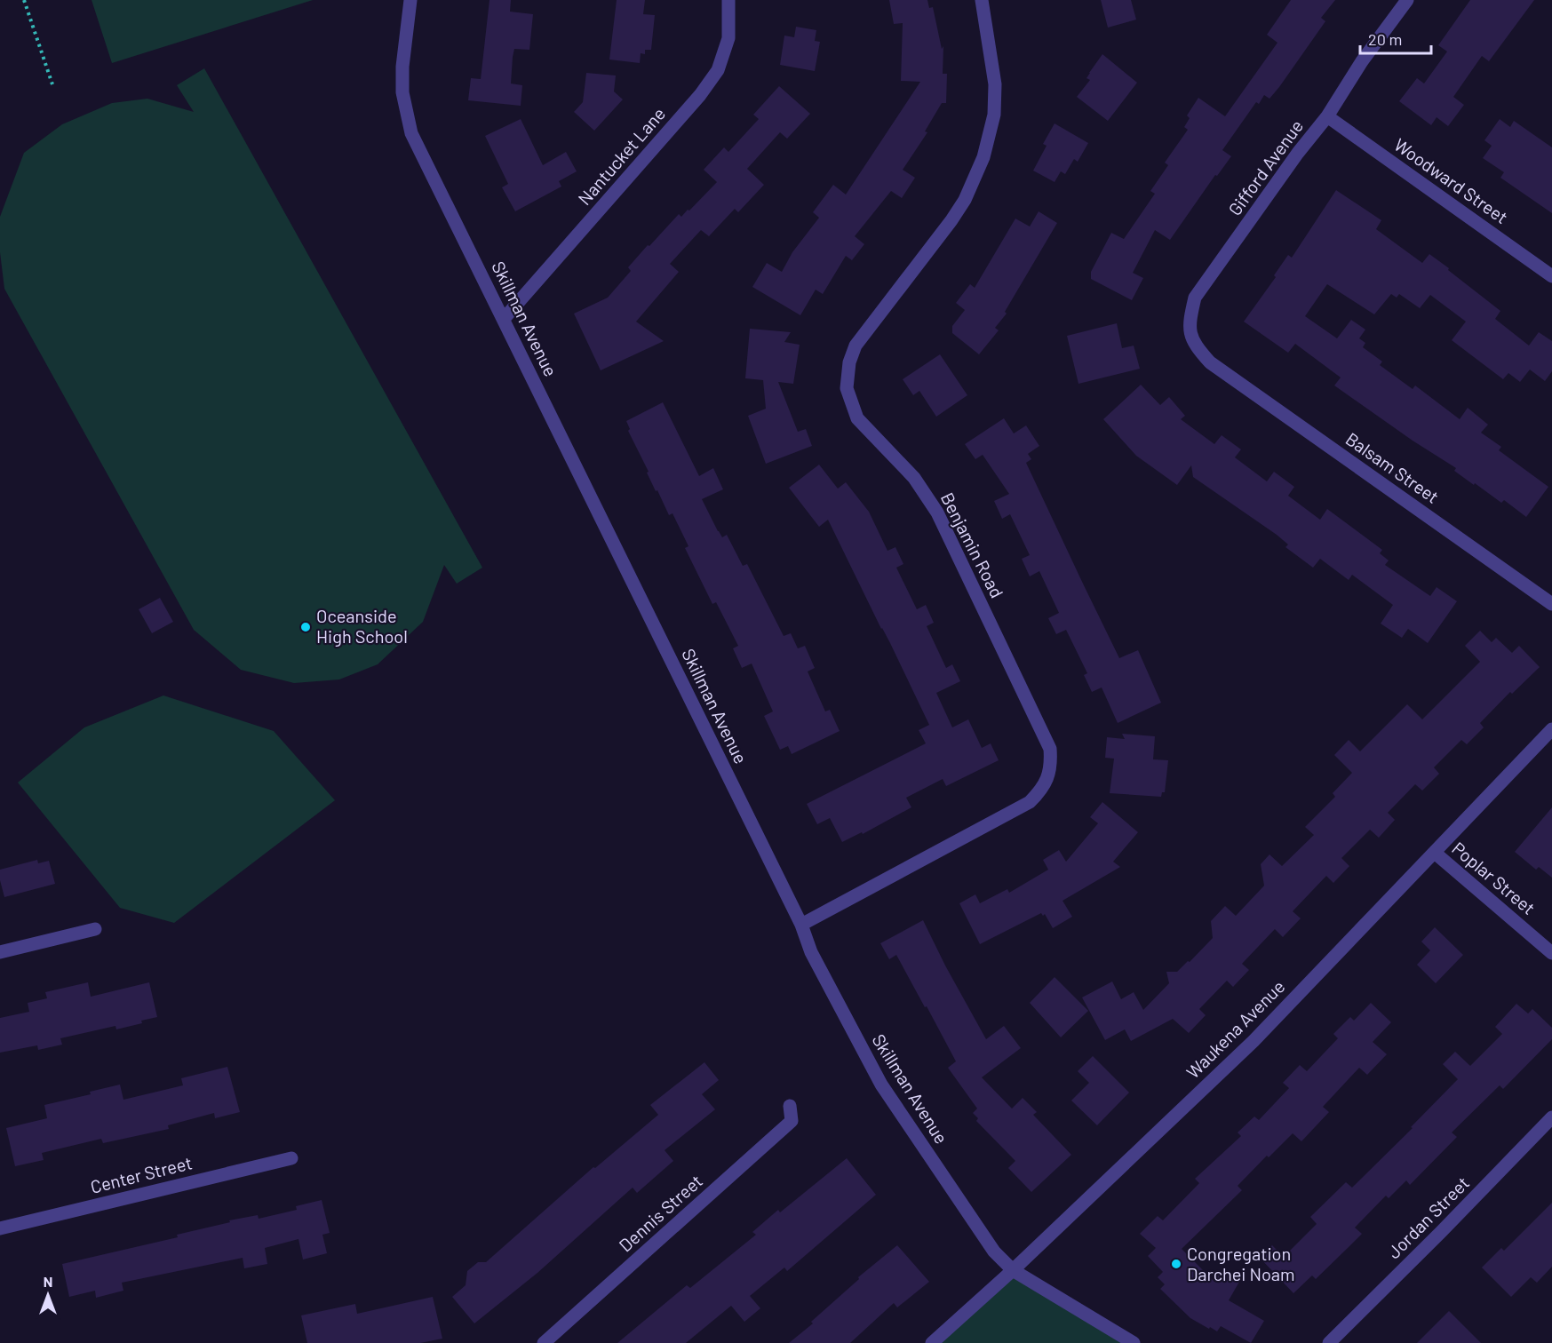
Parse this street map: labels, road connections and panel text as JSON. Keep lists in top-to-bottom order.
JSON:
{
  "streets": {
    "street": [
      "Nantucket Lane",
      "Gifford Avenue",
      "Woodward Street",
      "Skillman Avenue",
      "Balsam Street",
      "Benjamin Road",
      "Poplar Street",
      "Waukena Avenue",
      "Center Street",
      "Dennis Street",
      "Jordan Street"
    ]
  },
  "crossings": [
    ["Nantucket Lane", "Skillman Avenue"],
    ["Gifford Avenue", "Woodward Street"],
    ["Gifford Avenue", "Balsam Street"],
    ["Skillman Avenue", "Benjamin Road"],
    ["Skillman Avenue", "Waukena Avenue"],
    ["Poplar Street", "Waukena Avenue"]
  ],
  "places": ["Oceanside High School", "Congregation Darchei Noam"],
  "scale_bar": "20 m",
  "north": "top"
}
